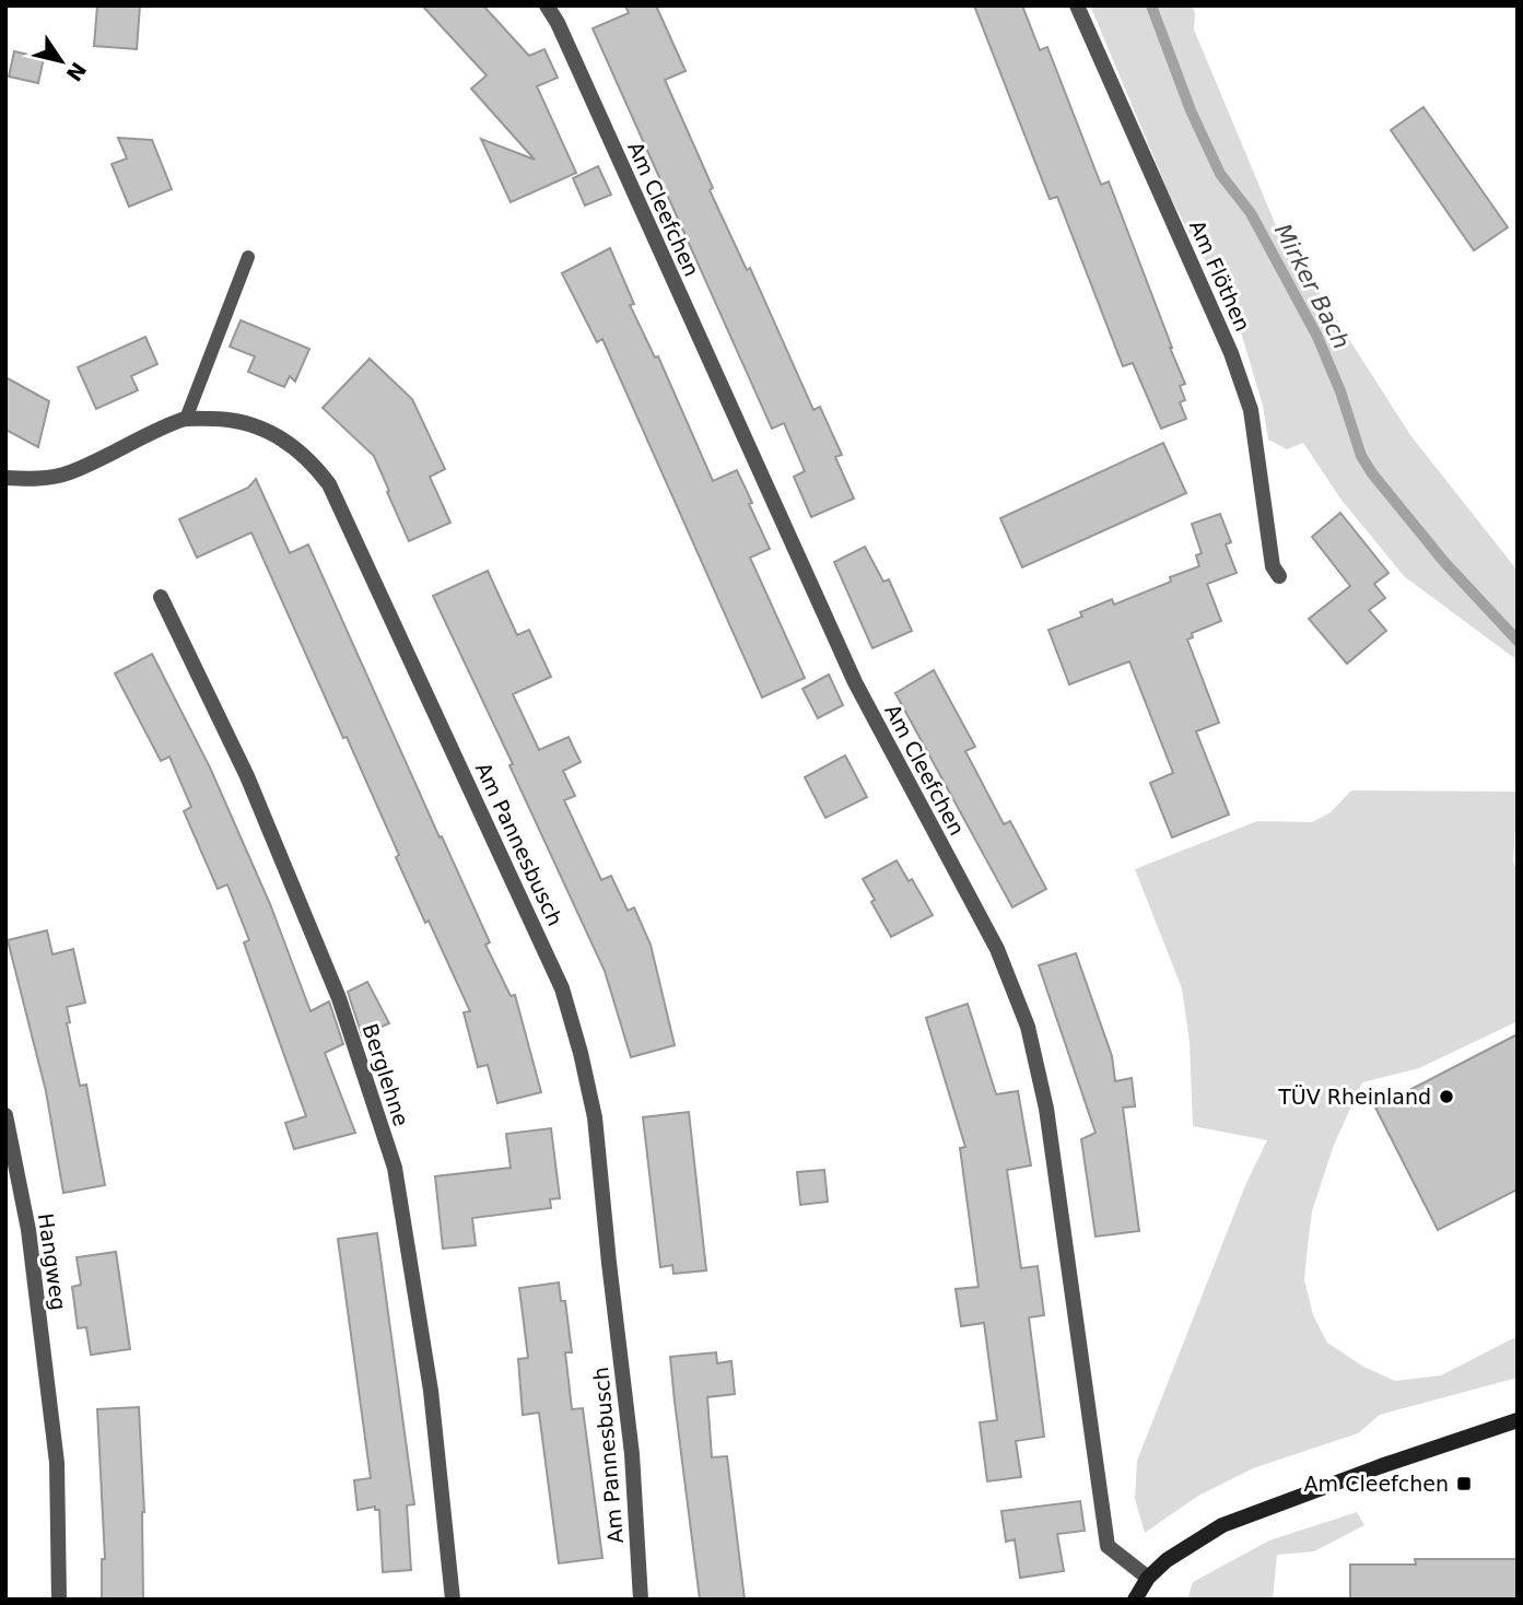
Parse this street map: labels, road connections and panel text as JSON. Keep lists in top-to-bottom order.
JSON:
{
  "streets": {
    "street": [
      "Am Cleefchen",
      "Am Flöthen",
      "Am Pannesbusch",
      "Berglehne",
      "Hangweg"
    ]
  },
  "water": ["Mirker Bach"],
  "places": {
    "other": ["TÜV Rheinland"],
    "transit": ["Am Cleefchen"]
  },
  "north": "bottom right"
}
